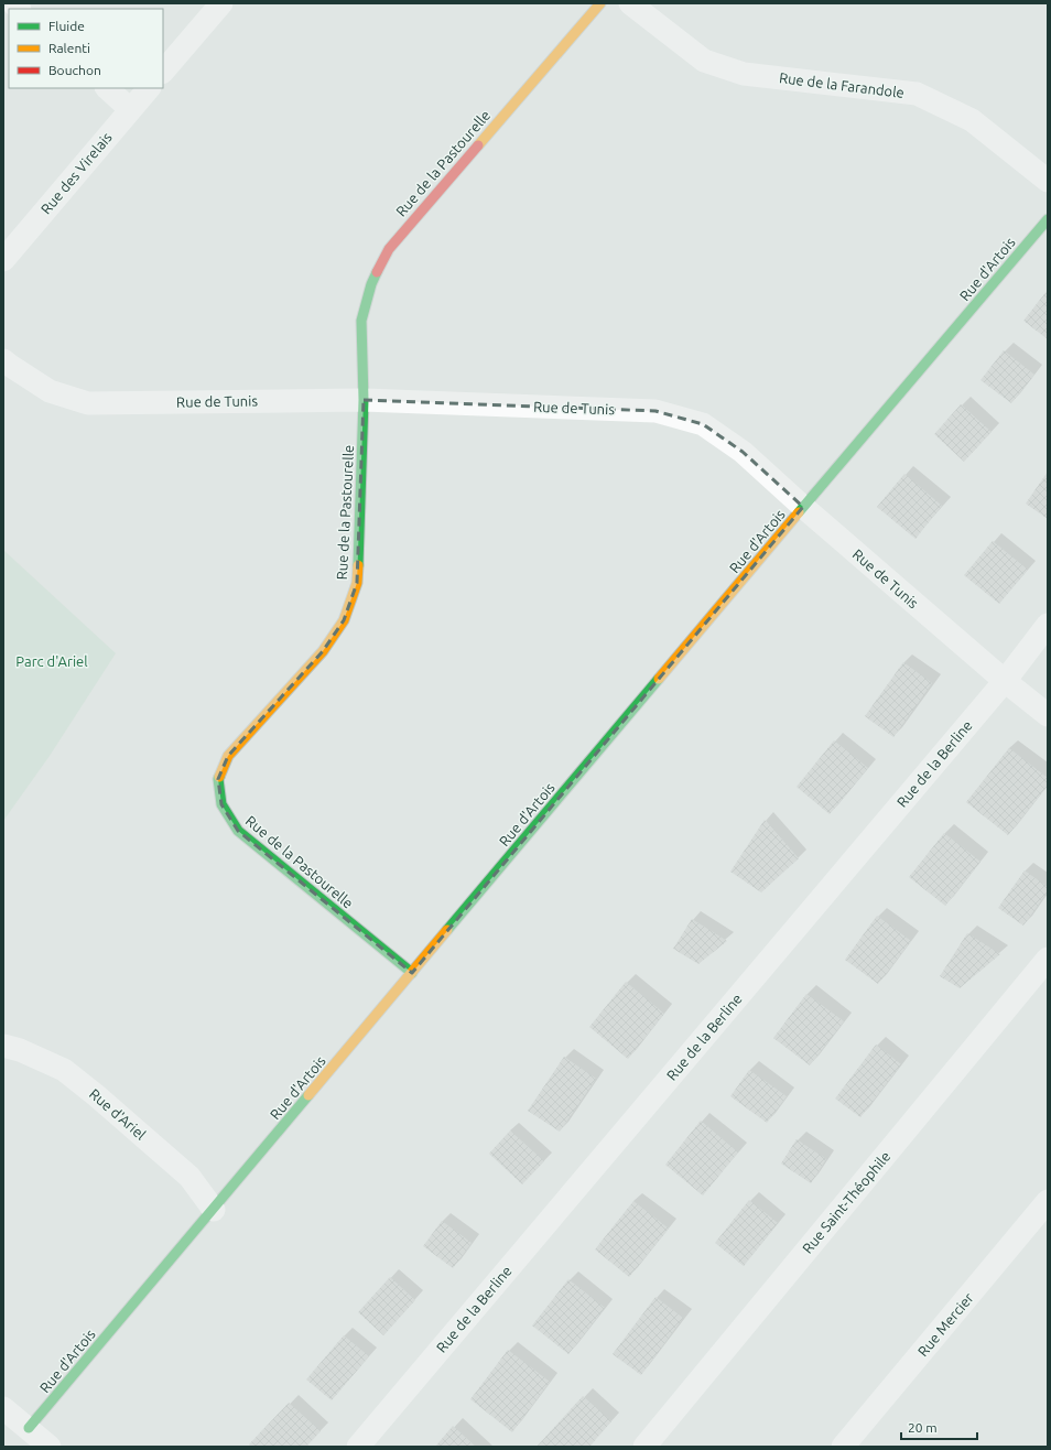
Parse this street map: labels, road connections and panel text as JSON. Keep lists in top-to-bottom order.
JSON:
{
  "streets": {
    "street": [
      "Rue de la Farandole",
      "Rue de la Pastourelle",
      "Rue des Virelais",
      "Rue d'Artois",
      "Rue de Tunis",
      "Rue de la Berline",
      "Rue d'Ariel",
      "Rue Saint-Théophile",
      "Rue Mercier"
    ]
  },
  "crossings": [
    ["Rue de la Pastourelle", "Rue d'Artois"],
    ["Rue de la Pastourelle", "Rue de Tunis"],
    ["Rue d'Artois", "Rue de Tunis"],
    ["Rue d'Artois", "Rue d'Ariel"],
    ["Rue de Tunis", "Rue de la Berline"]
  ],
  "parks": ["Parc d'Ariel"],
  "legend": ["Fluide", "Ralenti", "Bouchon"],
  "scale_bar": "20 m"
}
